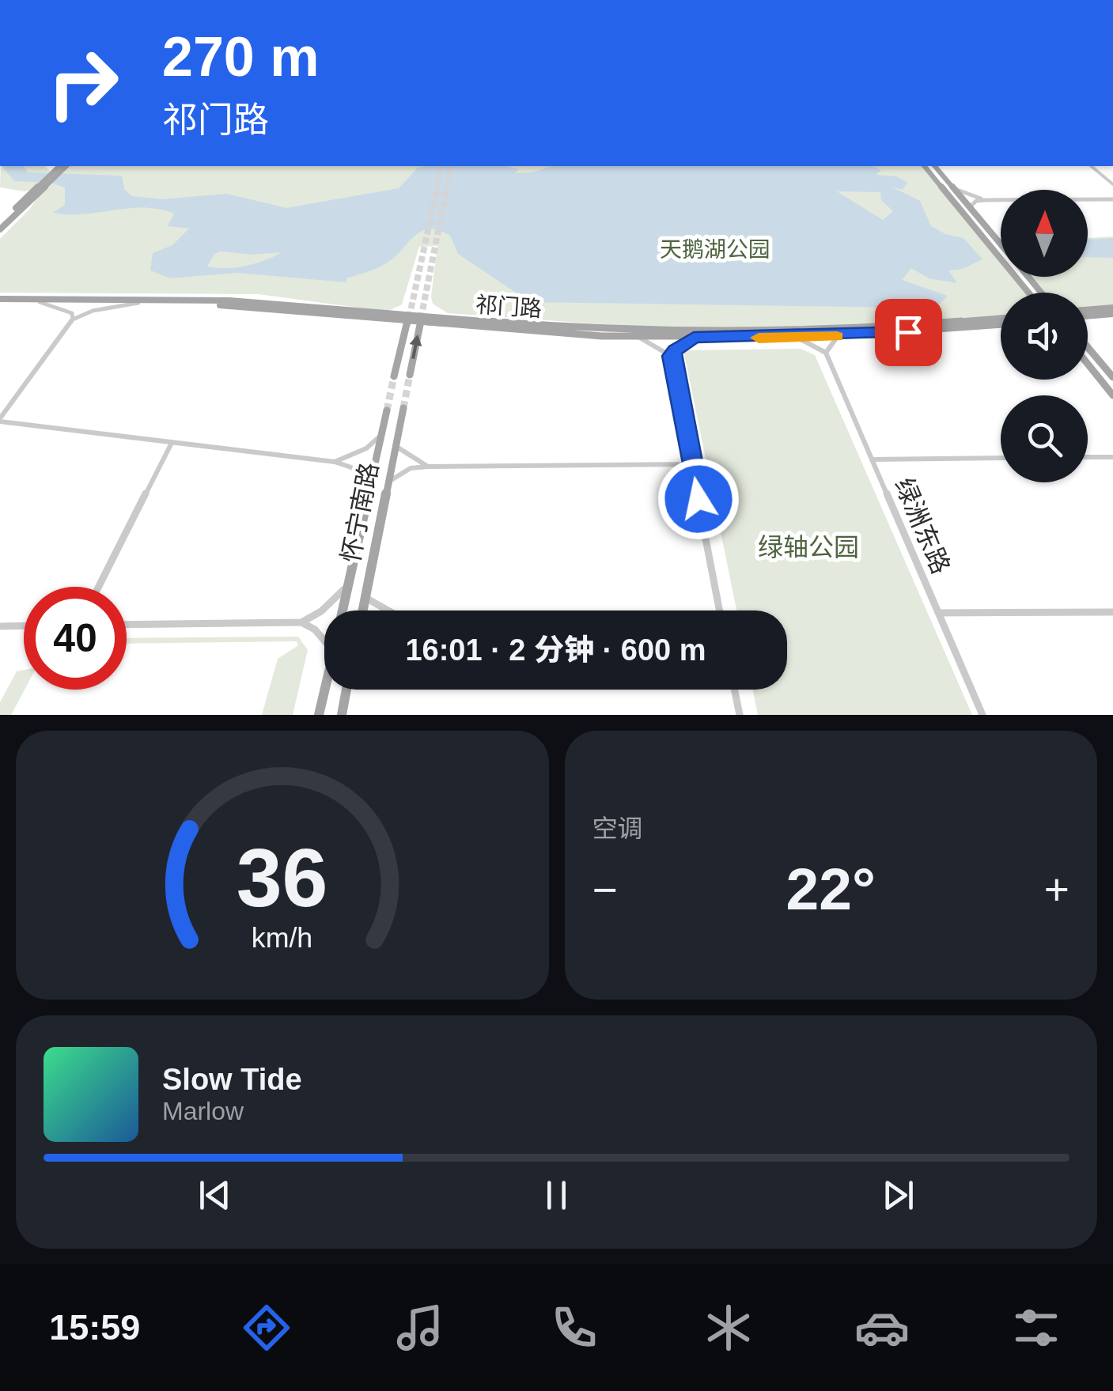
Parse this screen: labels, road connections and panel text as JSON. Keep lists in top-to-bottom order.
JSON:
{
  "streets": {
    "main road": ["祁门路", "怀宁南路"],
    "street": ["绿洲东路"]
  },
  "parks": ["天鹅湖公园", "绿轴公园"],
  "north": "top",
  "page": {
    "turn": ["270 m", "祁门路"],
    "limit": "40",
    "trip": "16:01 · 2 分钟 · 600 m",
    "tile": "空调",
    "heat": ["−", "22°", "+"],
    "song": ["Slow Tide", "Marlow"],
    "tabs": "15:59",
    "gauge": ["36", "km/h"]
  }
}
